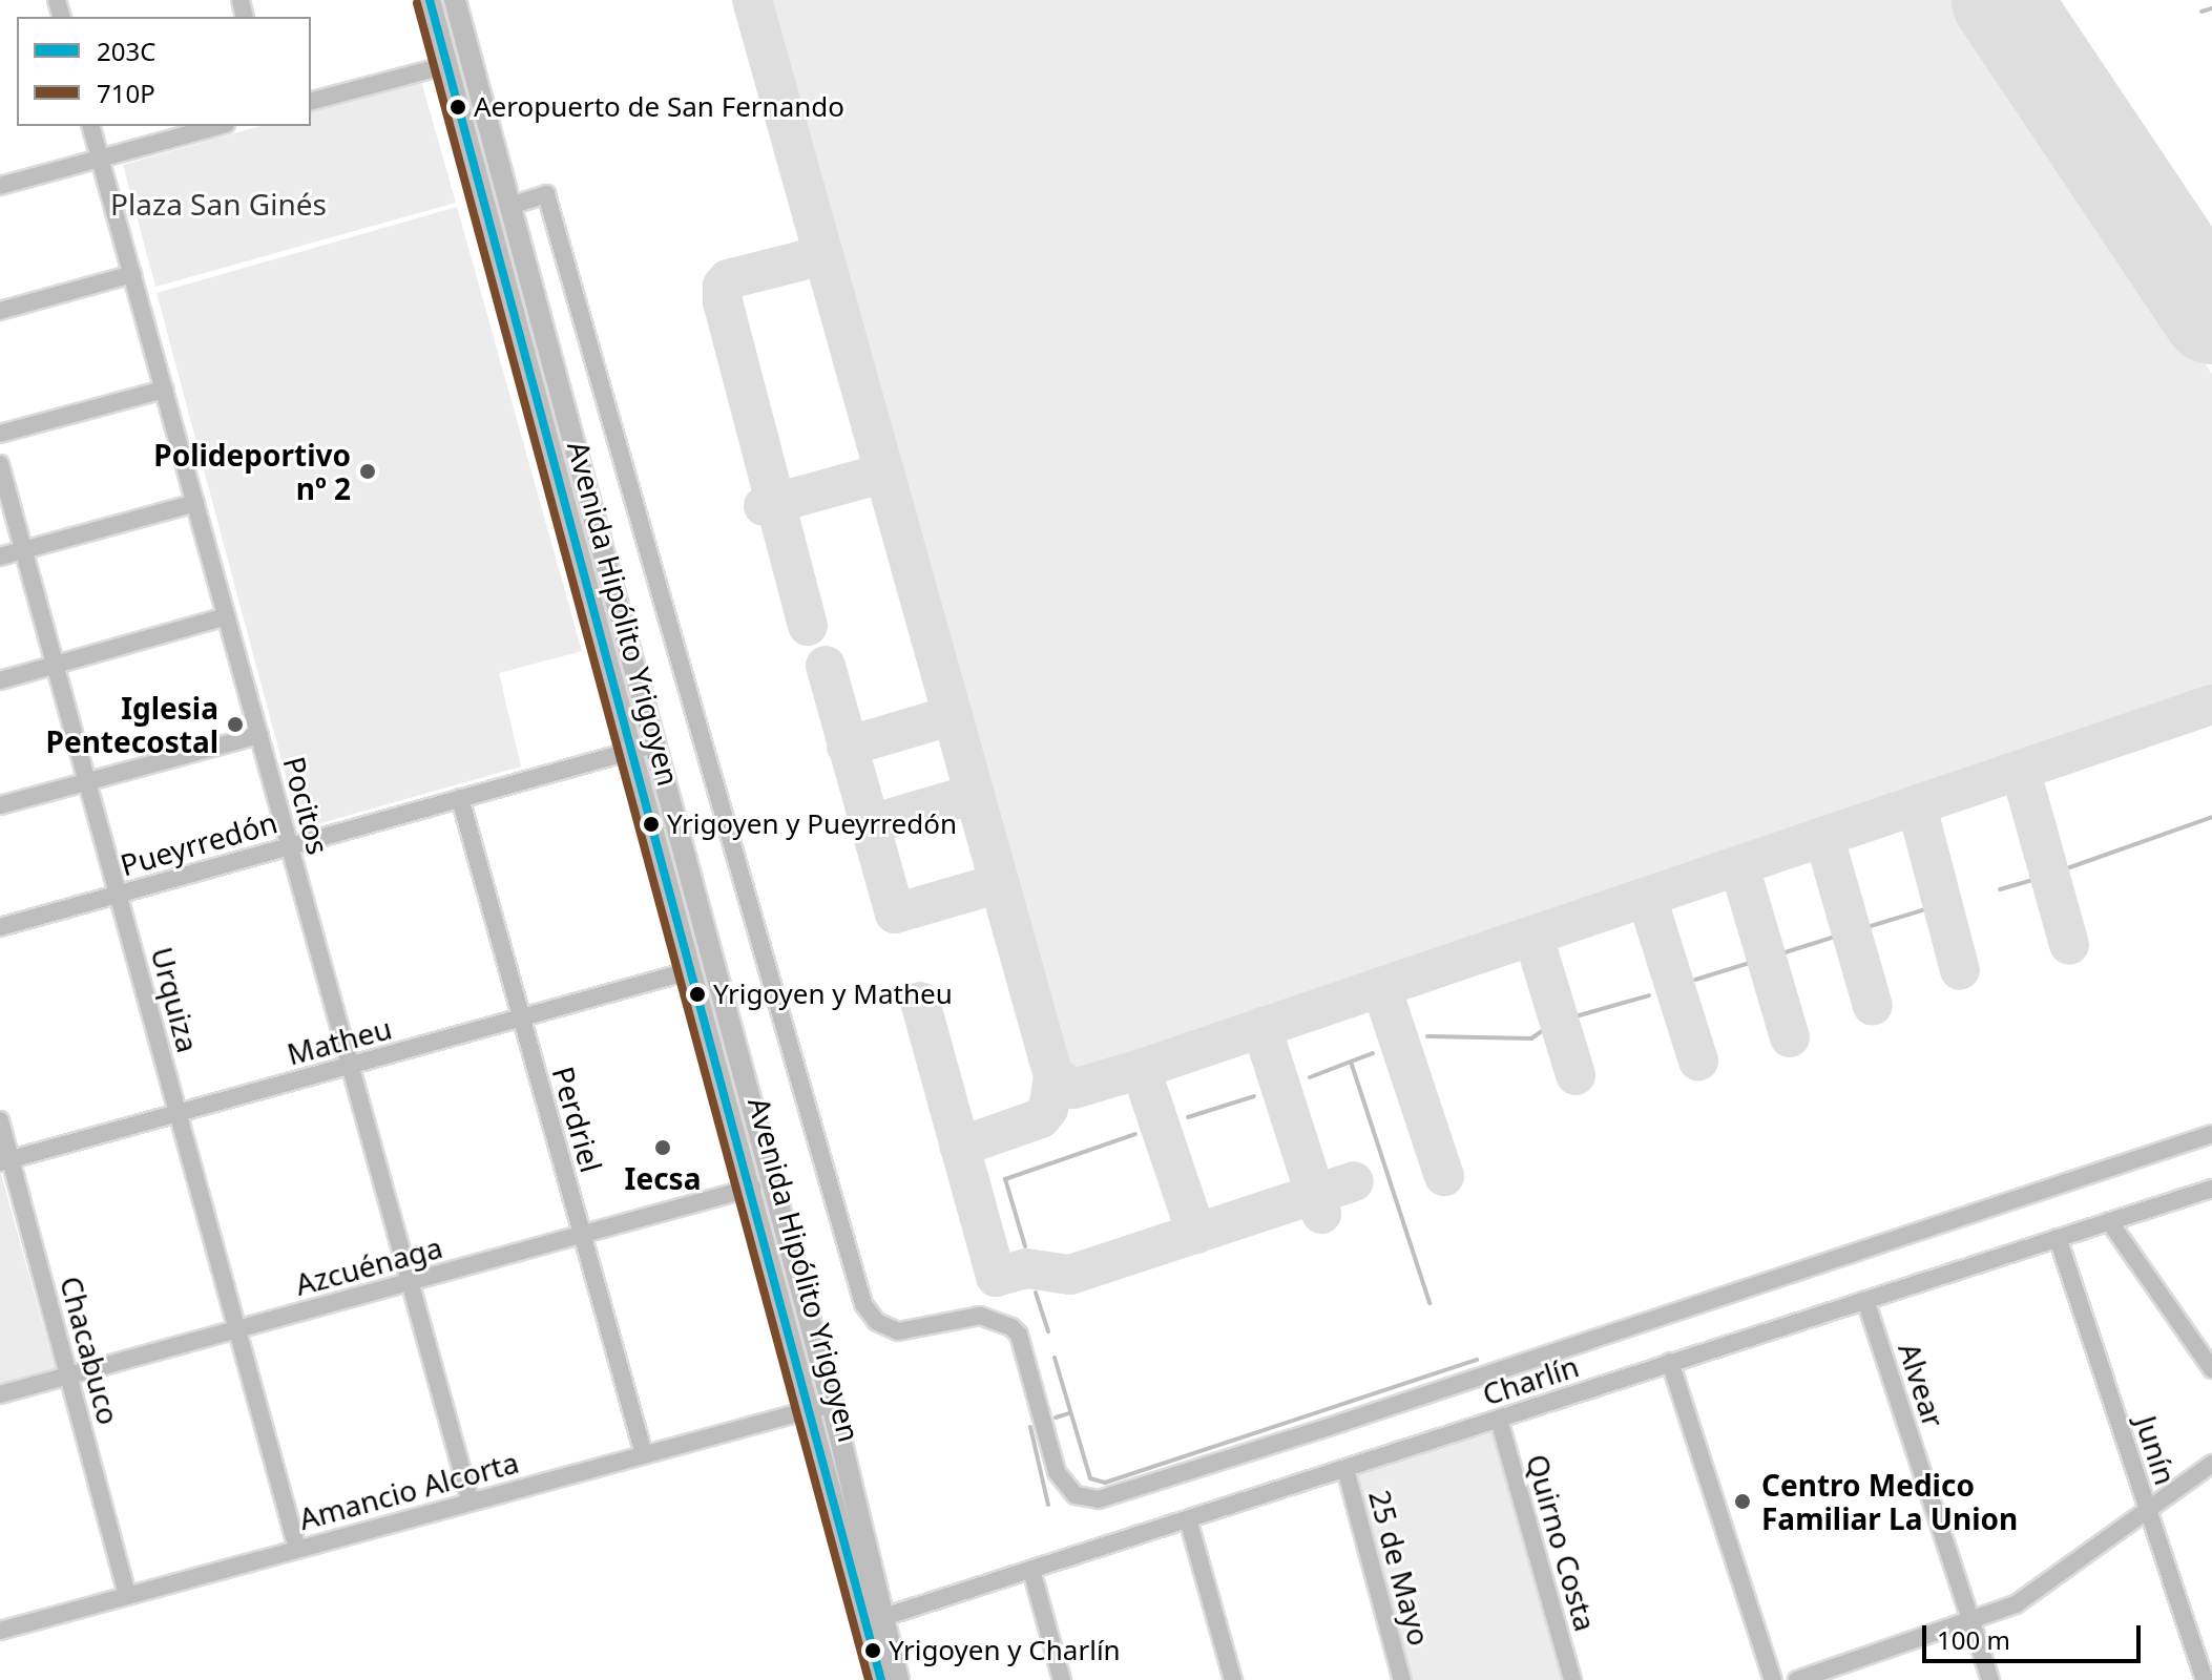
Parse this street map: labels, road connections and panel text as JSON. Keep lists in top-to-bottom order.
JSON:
{
  "streets": {
    "main road": ["Avenida Hipólito Yrigoyen"],
    "street": [
      "Pocitos",
      "Pueyrredón",
      "Urquiza",
      "Matheu",
      "Perdriel",
      "Azcuénaga",
      "Chacabuco",
      "Charlín",
      "Alvear",
      "Junín",
      "Amancio Alcorta",
      "Quirno Costa",
      "25 de Mayo"
    ]
  },
  "crossings": [
    ["Avenida Hipólito Yrigoyen", "Pueyrredón"],
    ["Avenida Hipólito Yrigoyen", "Matheu"],
    ["Avenida Hipólito Yrigoyen", "Azcuénaga"],
    ["Avenida Hipólito Yrigoyen", "Charlín"],
    ["Avenida Hipólito Yrigoyen", "Amancio Alcorta"],
    ["Pocitos", "Pueyrredón"],
    ["Pocitos", "Matheu"],
    ["Pocitos", "Azcuénaga"],
    ["Pocitos", "Amancio Alcorta"],
    ["Pueyrredón", "Urquiza"],
    ["Pueyrredón", "Perdriel"],
    ["Urquiza", "Matheu"],
    ["Urquiza", "Azcuénaga"],
    ["Urquiza", "Amancio Alcorta"],
    ["Matheu", "Perdriel"],
    ["Matheu", "Chacabuco"],
    ["Perdriel", "Azcuénaga"],
    ["Perdriel", "Amancio Alcorta"],
    ["Azcuénaga", "Chacabuco"],
    ["Chacabuco", "Amancio Alcorta"],
    ["Charlín", "Alvear"],
    ["Charlín", "Junín"],
    ["Charlín", "Quirno Costa"],
    ["Charlín", "25 de Mayo"]
  ],
  "parks": ["Plaza San Ginés"],
  "places": [
    "Aeropuerto de San Fernando",
    "Polideportivo nº 2",
    "Iglesia Pentecostal",
    "Yrigoyen y Pueyrredón",
    "Yrigoyen y Matheu",
    "Iecsa",
    "Centro Medico Familiar La Union",
    "Yrigoyen y Charlín"
  ],
  "lines": ["transit line 203C", "transit line 710P"],
  "legend": ["203C", "710P"],
  "scale_bar": "100 m"
}
